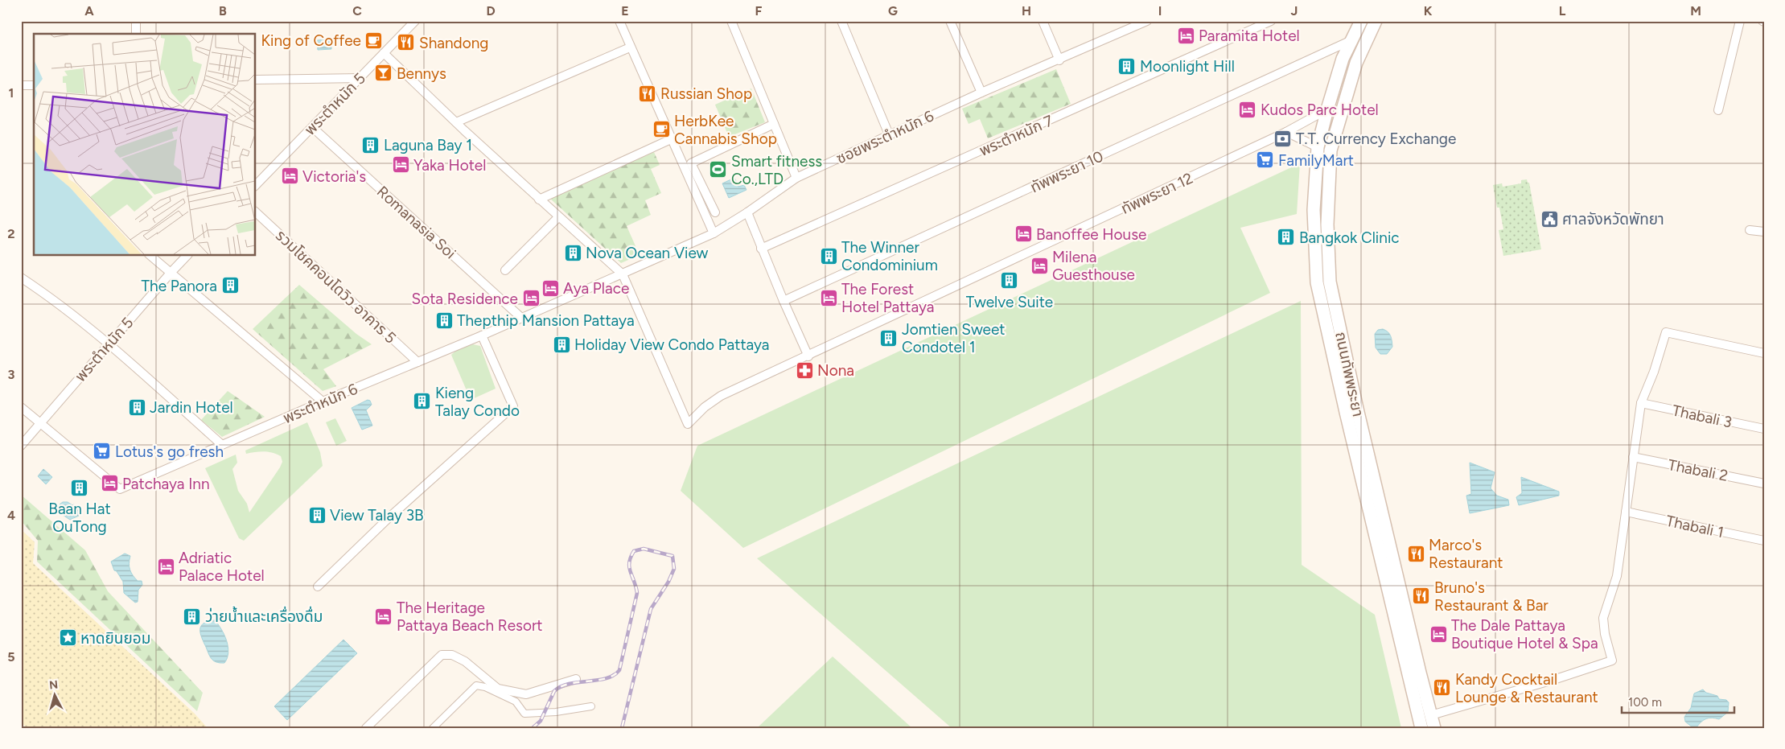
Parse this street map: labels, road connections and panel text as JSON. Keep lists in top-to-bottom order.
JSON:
{
  "streets": {
    "main road": ["ถนนทัพพระยา"],
    "street": [
      "พระตำหนัก 5",
      "พระตำหนัก 7",
      "ซอยพระตำหนัก 6",
      "ทัพพระยา 10",
      "ทัพพระยา 12",
      "Romanasia Soi",
      "รวมโชคคอนโดวิว อาคาร 5",
      "พระตำหนัก 6",
      "Thabali 3",
      "Thabali 2",
      "Thabali 1"
    ]
  },
  "crossings": [
    ["พระตำหนัก 5", "Romanasia Soi"],
    ["พระตำหนัก 5", "พระตำหนัก 6"],
    ["ซอยพระตำหนัก 6", "ทัพพระยา 12"],
    ["ซอยพระตำหนัก 6", "Romanasia Soi"],
    ["ซอยพระตำหนัก 6", "พระตำหนัก 6"],
    ["ทัพพระยา 10", "ถนนทัพพระยา"],
    ["ทัพพระยา 12", "ถนนทัพพระยา"],
    ["Romanasia Soi", "พระตำหนัก 6"],
    ["รวมโชคคอนโดวิว อาคาร 5", "พระตำหนัก 6"]
  ],
  "places": {
    "hotel": [
      "Paramita Hotel",
      "Kudos Parc Hotel",
      "Yaka Hotel",
      "Victoria's",
      "Banoffee House",
      "Milena Guesthouse",
      "Aya Place",
      "The Forest Hotel Pattaya",
      "Sota Residence",
      "Patchaya Inn",
      "Adriatic Palace Hotel",
      "The Heritage Pattaya Beach Resort",
      "The Dale Pattaya Boutique Hotel & Spa"
    ],
    "cafe": ["King of Coffee", "HerbKee Cannabis Shop"],
    "restaurant": [
      "Shandong",
      "Russian Shop",
      "Marco's Restaurant",
      "Bruno's Restaurant & Bar",
      "Kandy Cocktail Lounge & Restaurant"
    ],
    "building": [
      "Moonlight Hill",
      "Laguna Bay 1",
      "Bangkok Clinic",
      "Nova Ocean View",
      "The Winner Condominium",
      "Twelve Suite",
      "The Panora",
      "Thepthip Mansion Pattaya",
      "Jomtien Sweet Condotel 1",
      "Holiday View Condo Pattaya",
      "Kieng Talay Condo",
      "Jardin Hotel",
      "Baan Hat OuTong",
      "View Talay 3B",
      "ว่ายน้ำและเครื่องดื่ม"
    ],
    "bar": ["Bennys"],
    "bank": ["T.T. Currency Exchange"],
    "supermarket": ["FamilyMart", "Lotus's go fresh"],
    "sports": ["Smart fitness Co.,LTD"],
    "public building": ["ศาลจังหวัดพัทยา"],
    "pharmacy": ["Nona"],
    "place": ["หาดยินยอม"]
  },
  "scale_bar": "100 m",
  "north": "top",
  "grid": {
    "columns": [
      "A",
      "B",
      "C",
      "D",
      "E",
      "F",
      "G",
      "H",
      "I",
      "J",
      "K",
      "L",
      "M"
    ],
    "rows": [
      "1",
      "2",
      "3",
      "4",
      "5"
    ]
  }
}
